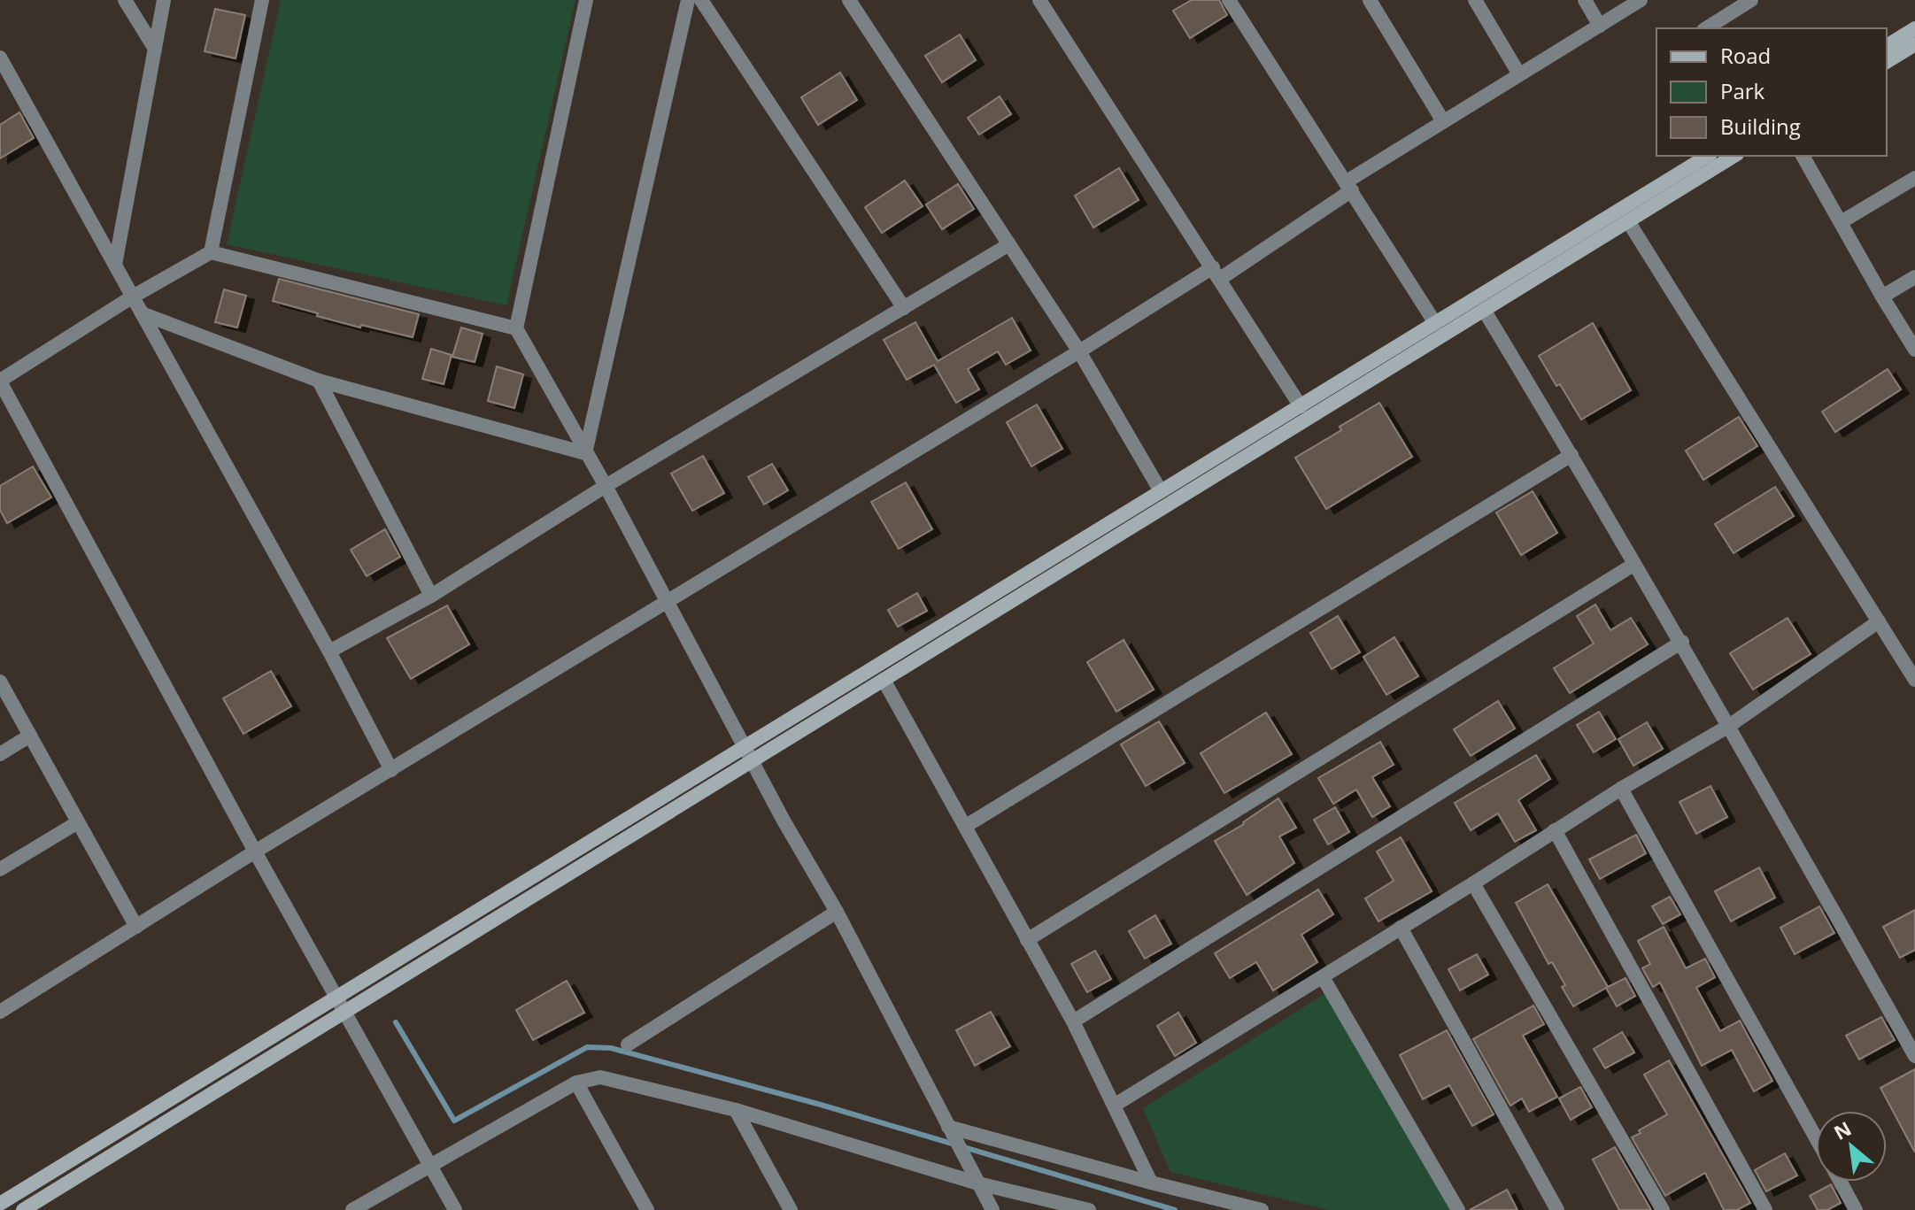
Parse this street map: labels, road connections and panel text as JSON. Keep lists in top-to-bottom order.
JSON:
{
  "legend": ["Road", "Park", "Building"],
  "north": "top left"
}
